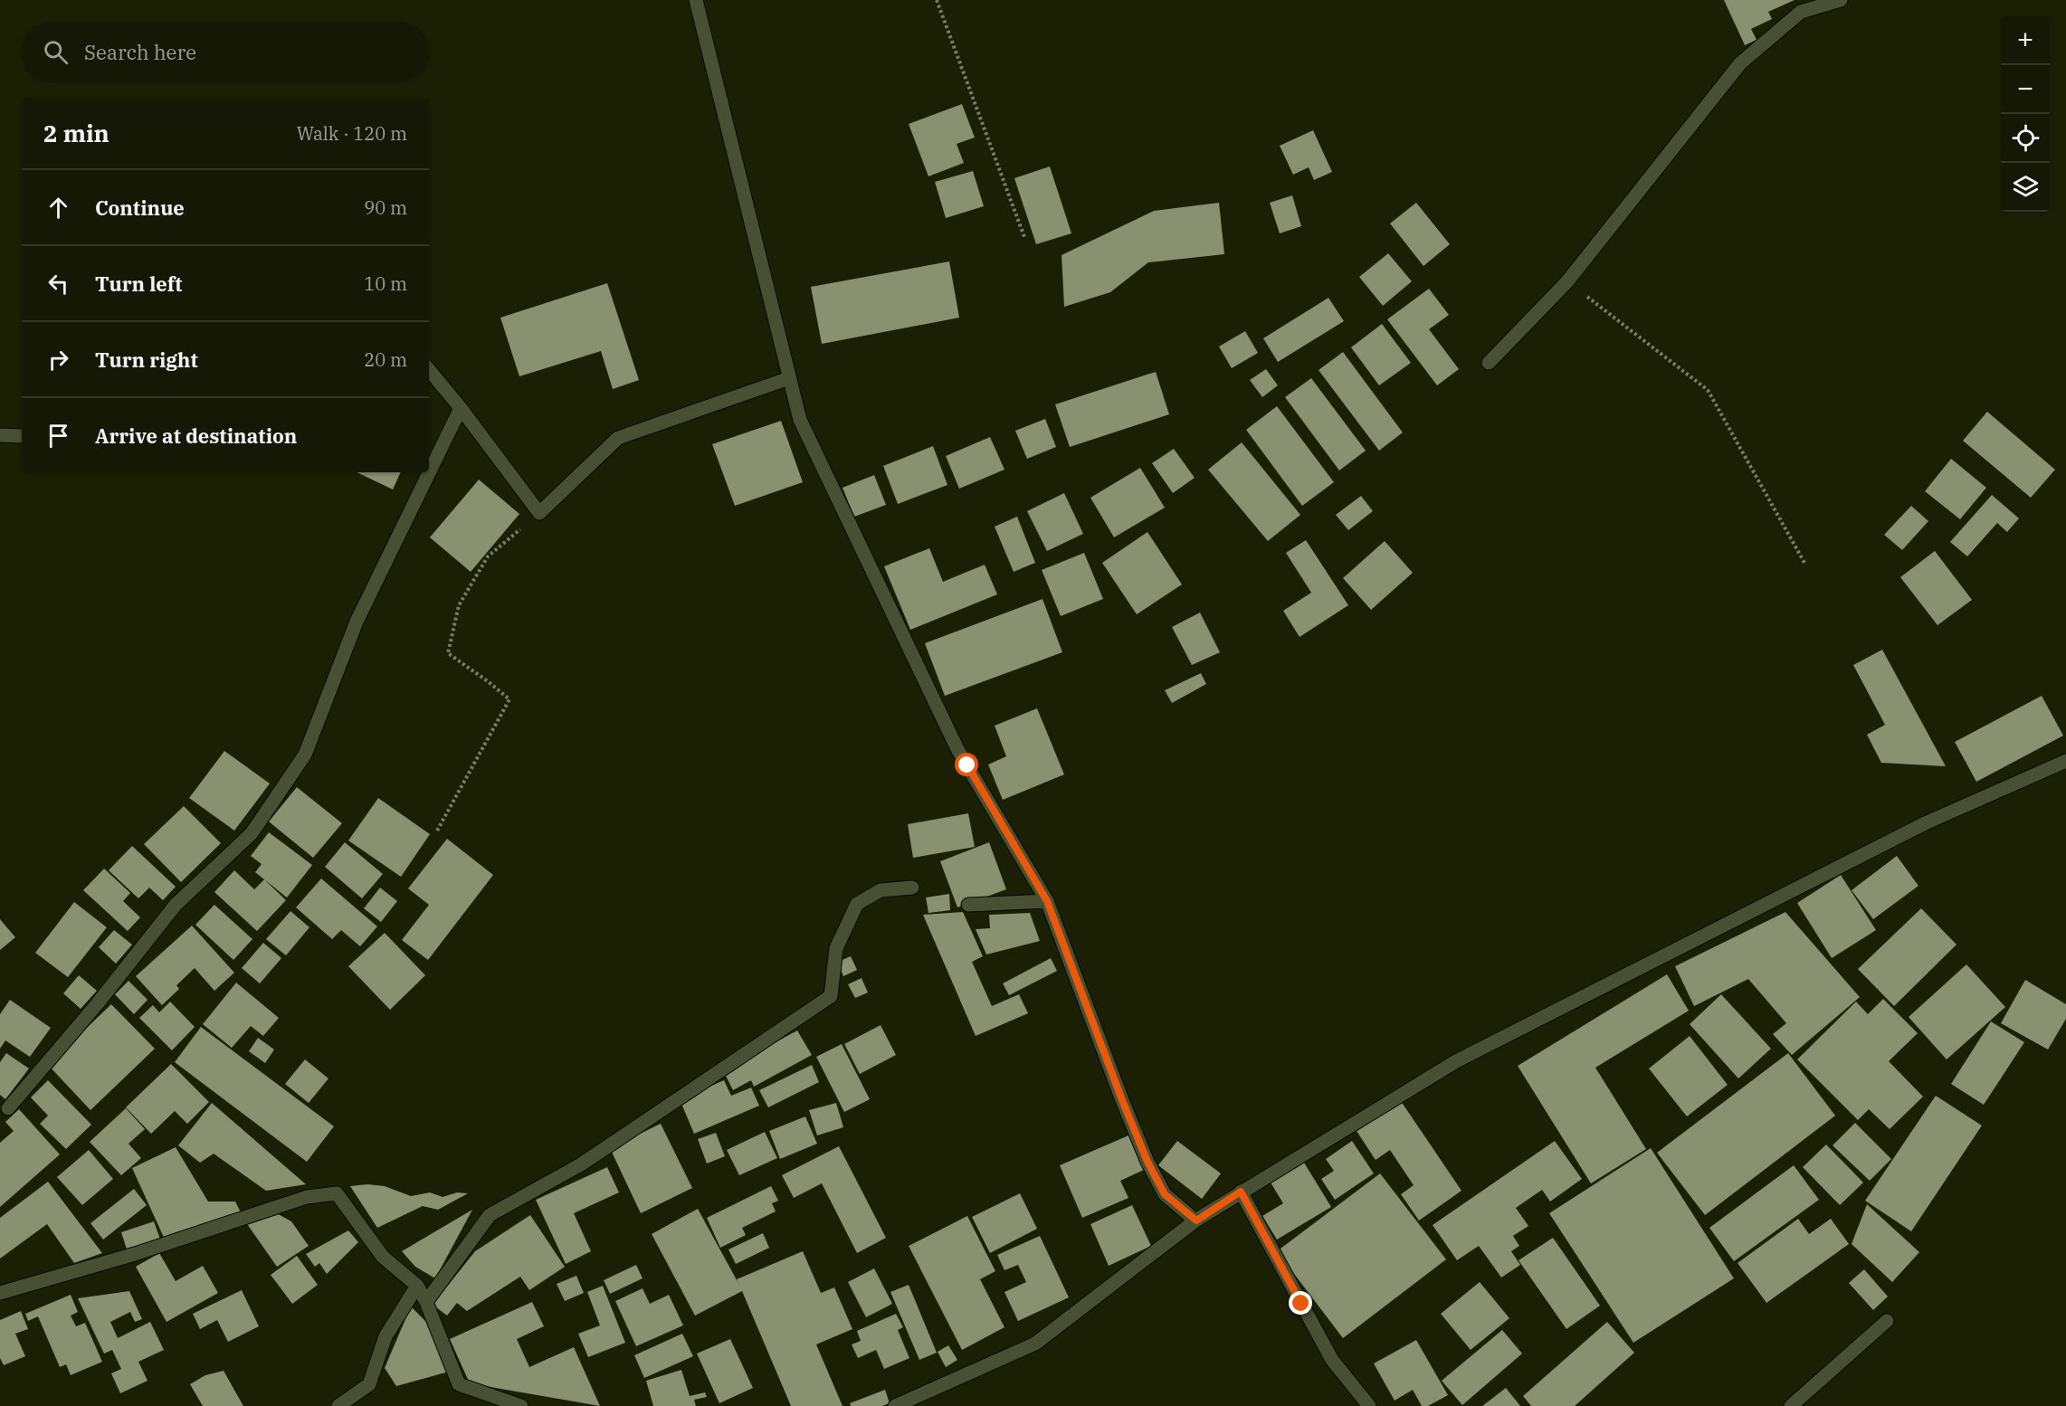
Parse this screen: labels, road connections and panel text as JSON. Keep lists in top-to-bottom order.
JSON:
{
  "page": {
    "map_buttons": ["+", "−"],
    "search": "Search here",
    "heading": ["2 min", "Walk · 120 m"],
    "list": [
      ["Continue", "90 m"],
      ["Turn left", "10 m"],
      ["Turn right", "20 m"],
      "Arrive at destination"
    ]
  }
}
